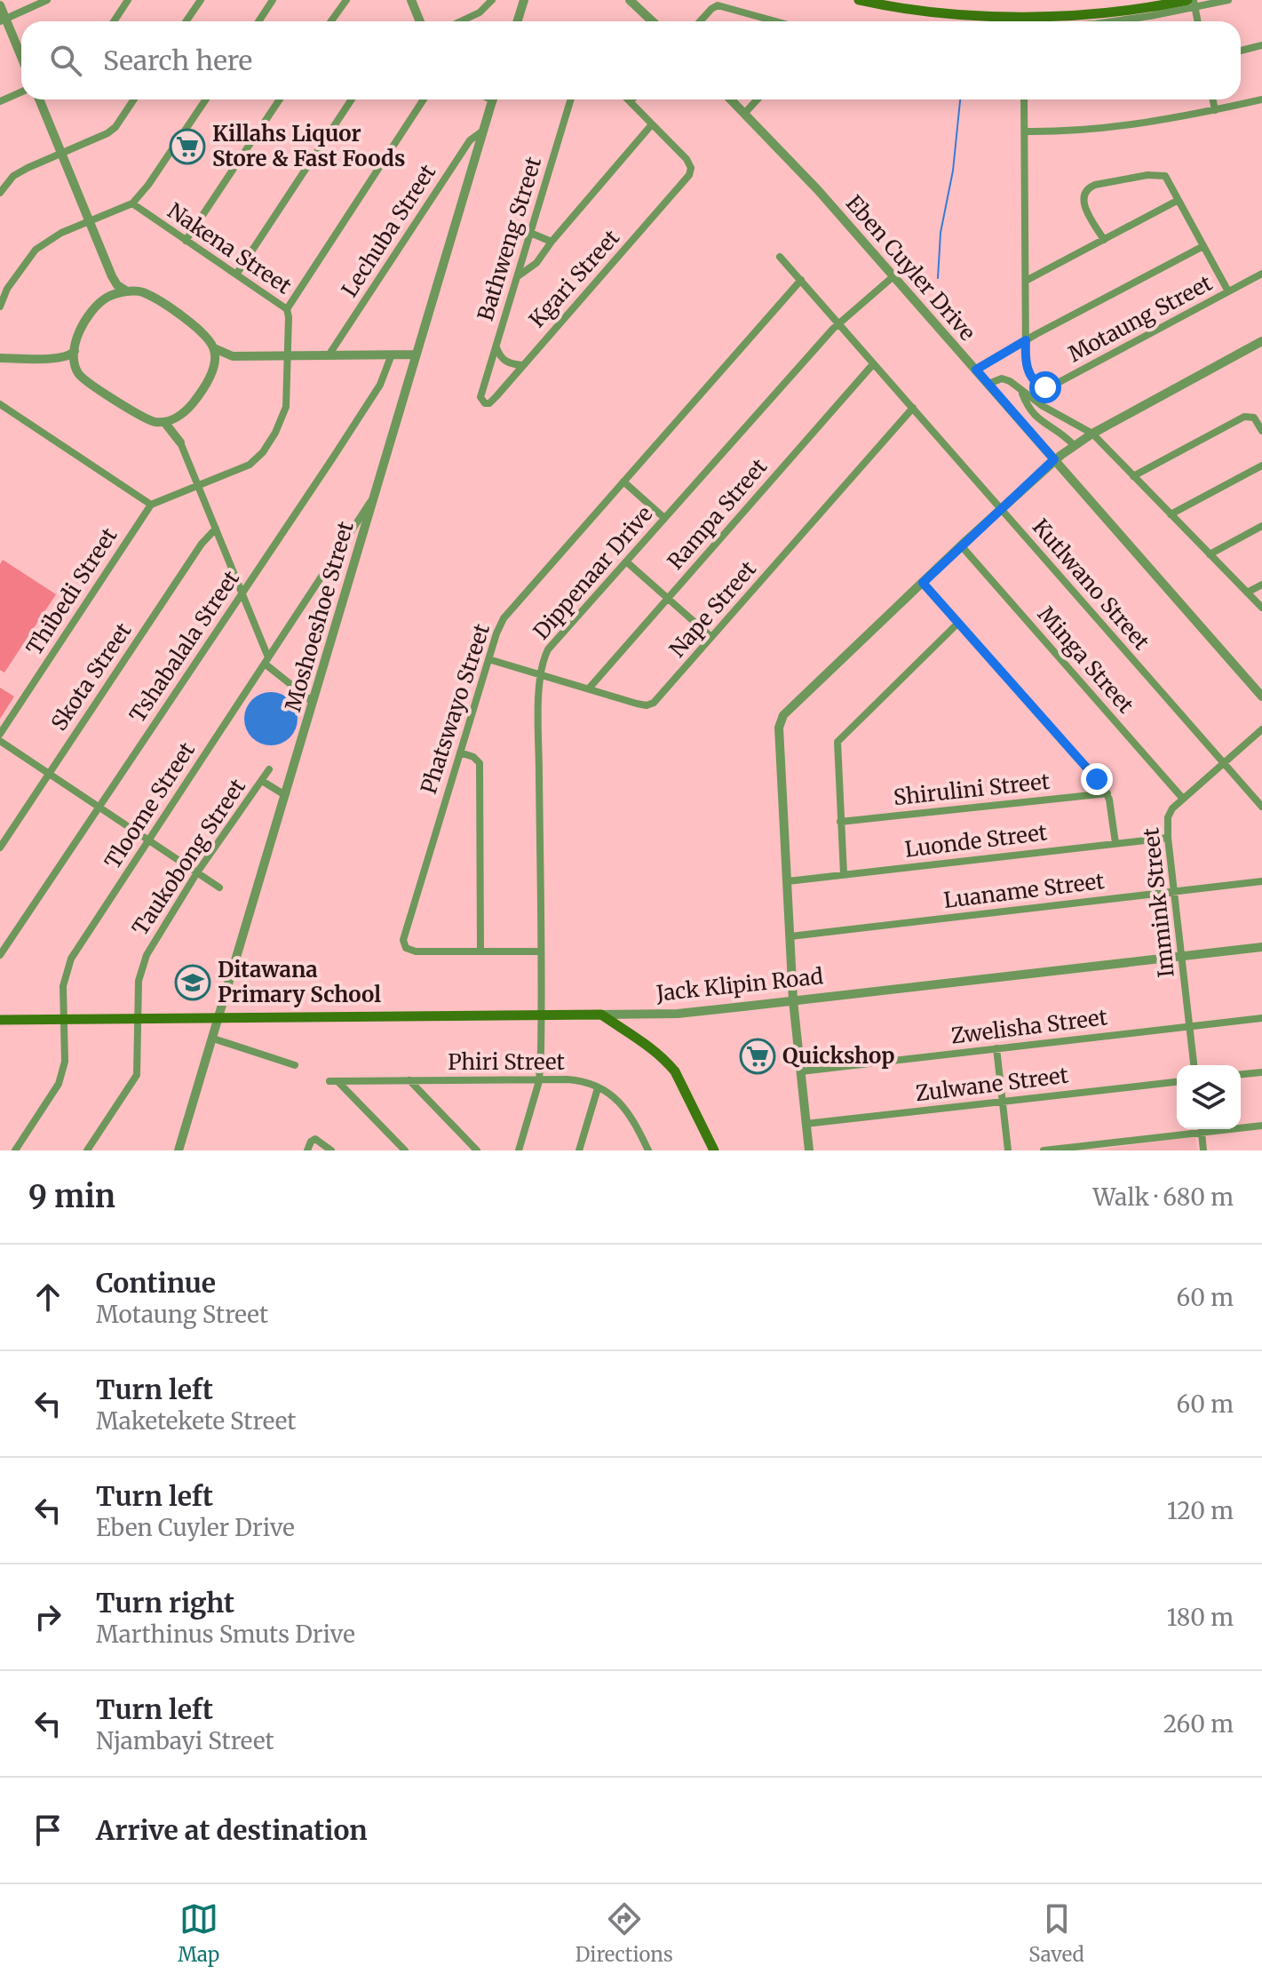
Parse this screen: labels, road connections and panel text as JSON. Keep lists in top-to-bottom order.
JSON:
{
  "streets": {
    "main road": ["Jack Klipin Road"],
    "street": [
      "Lechuba Street",
      "Bathweng Street",
      "Nakena Street",
      "Eben Cuyler Drive",
      "Kgari Street",
      "Motaung Street",
      "Rampa Street",
      "Dippenaar Drive",
      "Kutlwano Street",
      "Thibedi Street",
      "Nape Street",
      "Moshoeshoe Street",
      "Tshabalala Street",
      "Minga Street",
      "Skota Street",
      "Phatswayo Street",
      "Shirulini Street",
      "Tloome Street",
      "Luonde Street",
      "Taukobong Street",
      "Luaname Street",
      "Immink Street",
      "Zwelisha Street",
      "Phiri Street",
      "Zulwane Street"
    ]
  },
  "crossings": [
    ["Lechuba Street", "Moshoeshoe Street"],
    ["Bathweng Street", "Kgari Street"],
    ["Nakena Street", "Thibedi Street"],
    ["Eben Cuyler Drive", "Dippenaar Drive"],
    ["Rampa Street", "Kutlwano Street"],
    ["Rampa Street", "Nape Street"],
    ["Dippenaar Drive", "Kutlwano Street"],
    ["Dippenaar Drive", "Nape Street"],
    ["Dippenaar Drive", "Phatswayo Street"],
    ["Dippenaar Drive", "Jack Klipin Road"],
    ["Dippenaar Drive", "Phiri Street"],
    ["Kutlwano Street", "Nape Street"],
    ["Kutlwano Street", "Phatswayo Street"],
    ["Kutlwano Street", "Immink Street"],
    ["Nape Street", "Phatswayo Street"],
    ["Moshoeshoe Street", "Tloome Street"],
    ["Moshoeshoe Street", "Taukobong Street"],
    ["Moshoeshoe Street", "Jack Klipin Road"],
    ["Minga Street", "Immink Street"],
    ["Tloome Street", "Jack Klipin Road"],
    ["Luonde Street", "Immink Street"],
    ["Taukobong Street", "Jack Klipin Road"],
    ["Luaname Street", "Immink Street"],
    ["Immink Street", "Jack Klipin Road"],
    ["Immink Street", "Zwelisha Street"]
  ],
  "places": {
    "supermarket": ["Killahs Liquor Store & Fast Foods", "Quickshop"],
    "school or university": ["Ditawana Primary School"]
  },
  "page": {
    "search": "Search here",
    "heading": ["9 min", "Walk · 680 m"],
    "list": [
      ["Continue", "Motaung Street", "60 m"],
      ["Turn left", "Maketekete Street", "60 m"],
      ["Turn left", "Eben Cuyler Drive", "120 m"],
      ["Turn right", "Marthinus Smuts Drive", "180 m"],
      ["Turn left", "Njambayi Street", "260 m"],
      "Arrive at destination"
    ],
    "nav": ["Map", "Directions", "Saved"]
  }
}
